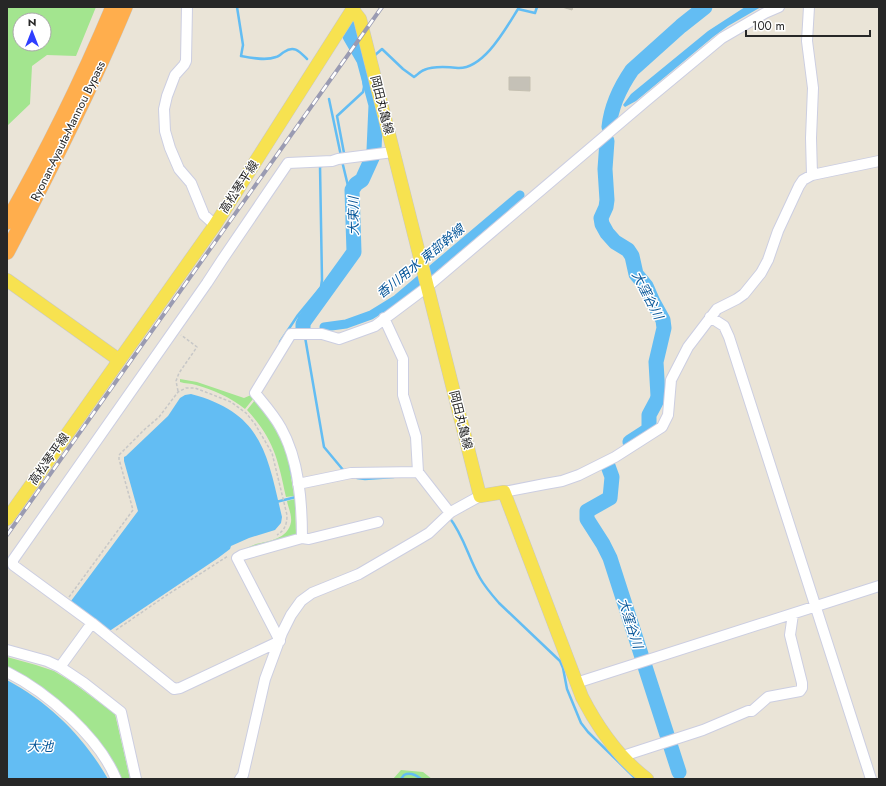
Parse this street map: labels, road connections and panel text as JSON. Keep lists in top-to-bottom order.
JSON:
{
  "streets": {
    "highway": ["Ryonan-Ayauta-Mannou Bypass"],
    "main road": ["岡田丸亀線", "高松琴平線"]
  },
  "crossings": [
    ["岡田丸亀線", "高松琴平線"]
  ],
  "water": [
    "大束川",
    "香川用水 東部幹線",
    "大窪谷川",
    "大池"
  ],
  "scale_bar": "100 m",
  "north": "top"
}
